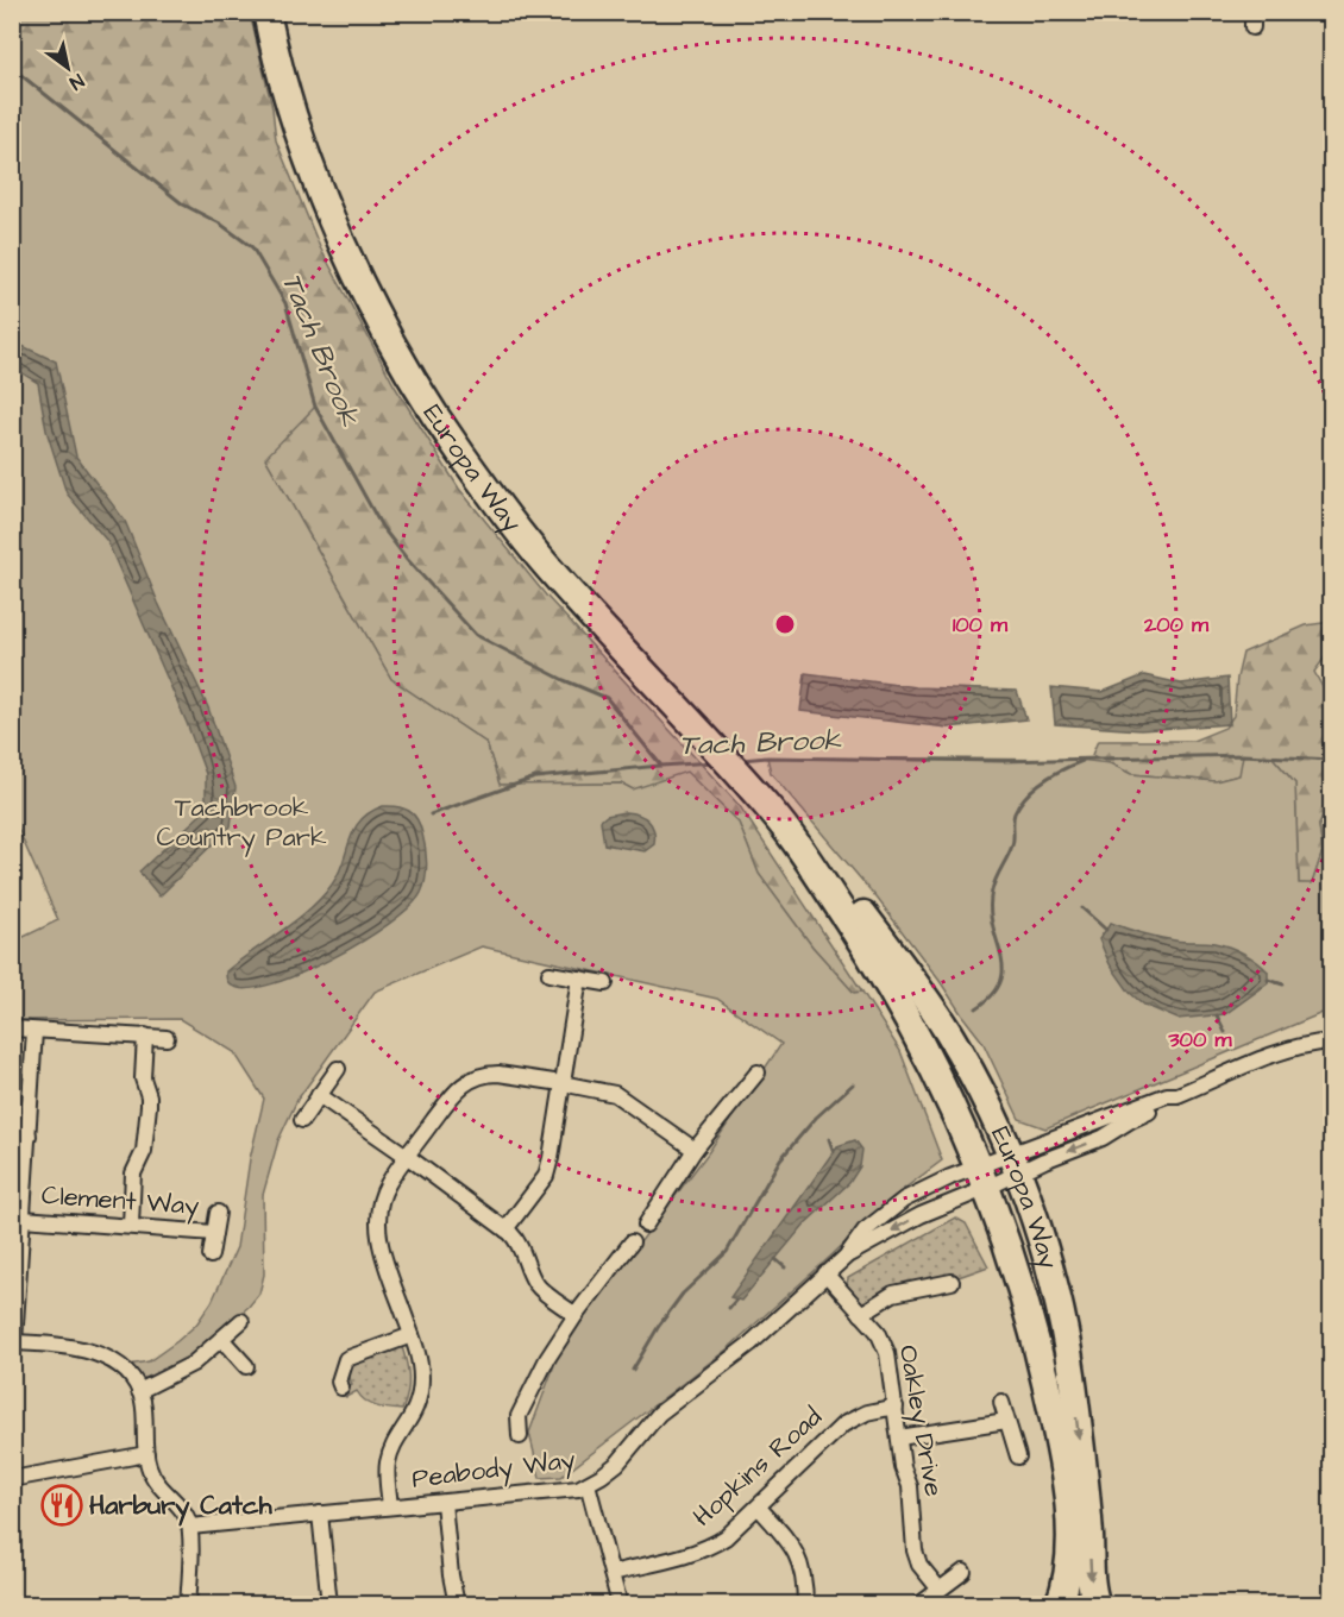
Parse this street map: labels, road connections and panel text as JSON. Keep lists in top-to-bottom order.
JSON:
{
  "streets": {
    "highway": ["Europa Way"],
    "street": [
      "Clement Way",
      "Oakley Drive",
      "Hopkins Road",
      "Peabody Way"
    ]
  },
  "crossings": [
    ["Europa Way", "Peabody Way"],
    ["Oakley Drive", "Hopkins Road"],
    ["Oakley Drive", "Peabody Way"]
  ],
  "water": ["Tach Brook"],
  "parks": ["Tachbrook Country Park"],
  "places": {
    "restaurant": ["Harbury Catch"]
  },
  "north": "bottom right",
  "rings": ["100 m", "200 m", "300 m"]
}
